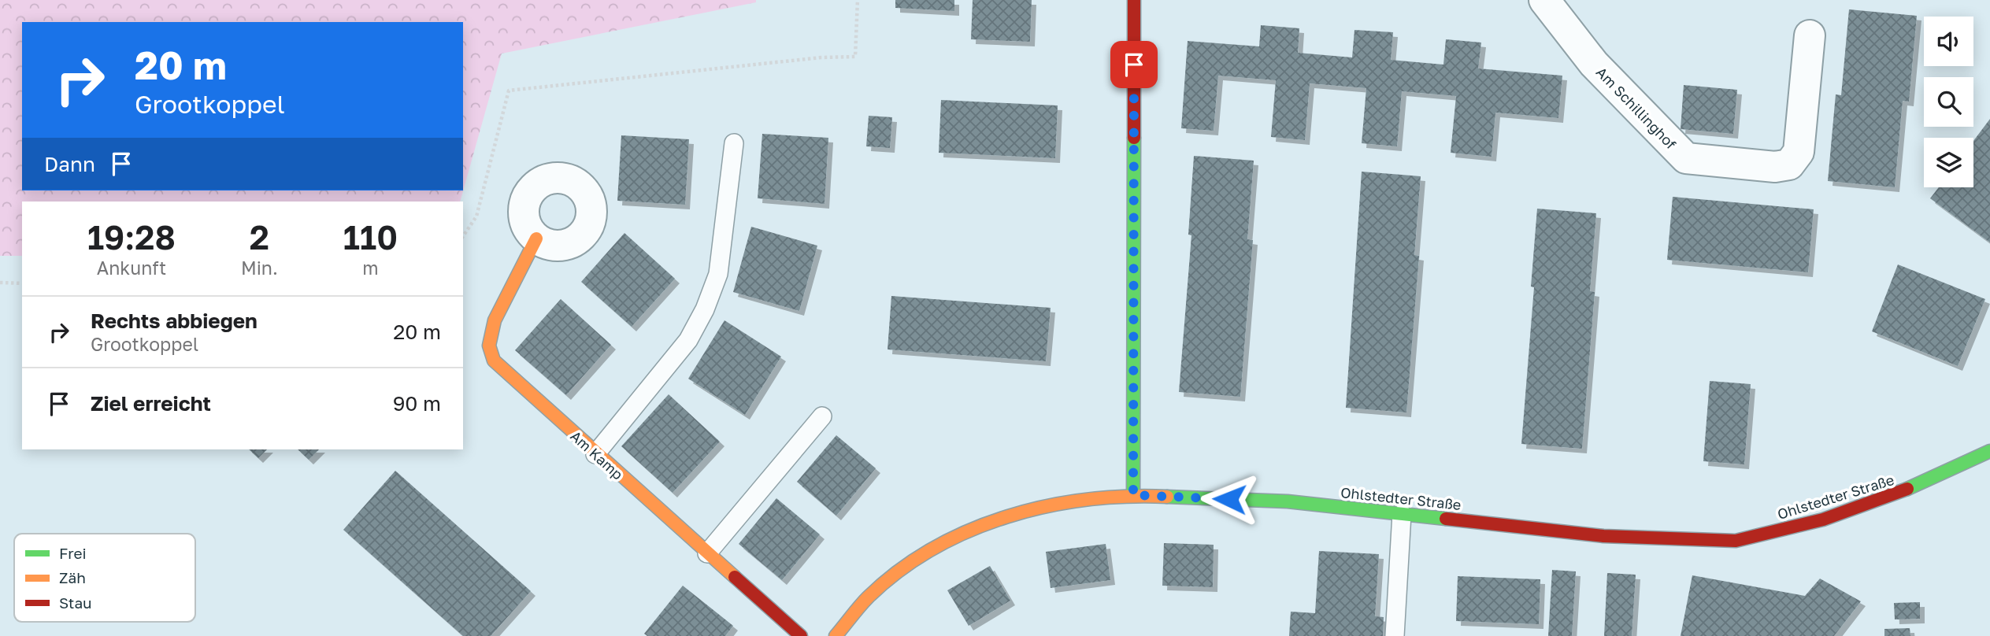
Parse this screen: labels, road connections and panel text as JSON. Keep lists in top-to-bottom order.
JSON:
{
  "streets": {
    "street": ["Am Schillinghof", "Am Kamp", "Ohlstedter Straße"]
  },
  "legend": ["Frei", "Zäh", "Stau"],
  "page": {
    "turn": ["20 m", "Grootkoppel"],
    "then": "Dann",
    "eta": [
      "19:28",
      "Ankunft",
      "2",
      "Min.",
      "110",
      "m"
    ],
    "list": [
      {
        "name": "Rechts abbiegen",
        "note": "Grootkoppel",
        "value": "20 m"
      },
      {
        "name": "Ziel erreicht",
        "value": "90 m"
      }
    ]
  }
}
